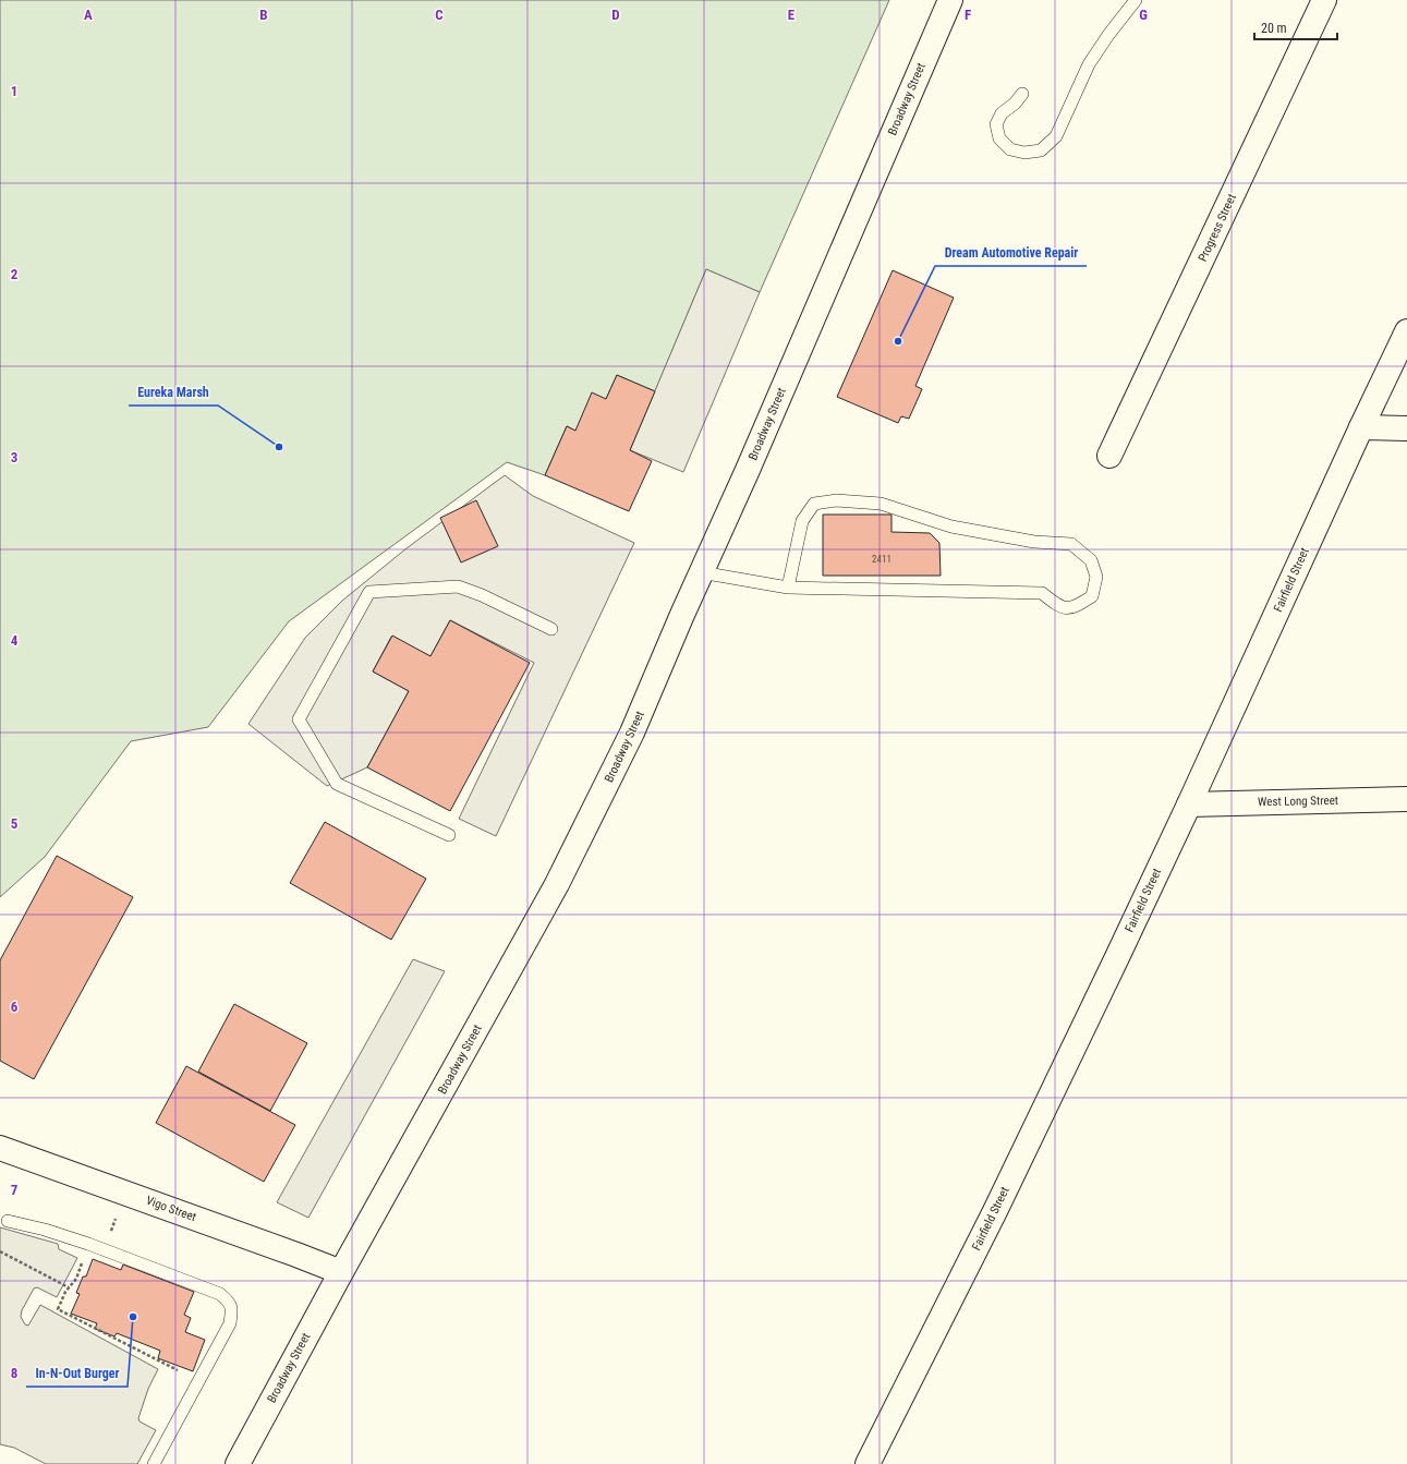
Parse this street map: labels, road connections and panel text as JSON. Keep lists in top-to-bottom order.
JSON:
{
  "streets": {
    "main road": [
      "Broadway Street",
      "Progress Street",
      "Fairfield Street",
      "West Long Street",
      "Vigo Street"
    ]
  },
  "crossings": [
    ["Broadway Street", "Vigo Street"],
    ["Fairfield Street", "West Long Street"]
  ],
  "places": ["Dream Automotive Repair", "Eureka Marsh", "In-N-Out Burger"],
  "house_numbers": ["2411"],
  "scale_bar": "20 m",
  "grid": {
    "columns": [
      "A",
      "B",
      "C",
      "D",
      "E",
      "F",
      "G"
    ],
    "rows": [
      "1",
      "2",
      "3",
      "4",
      "5",
      "6",
      "7",
      "8"
    ]
  }
}
